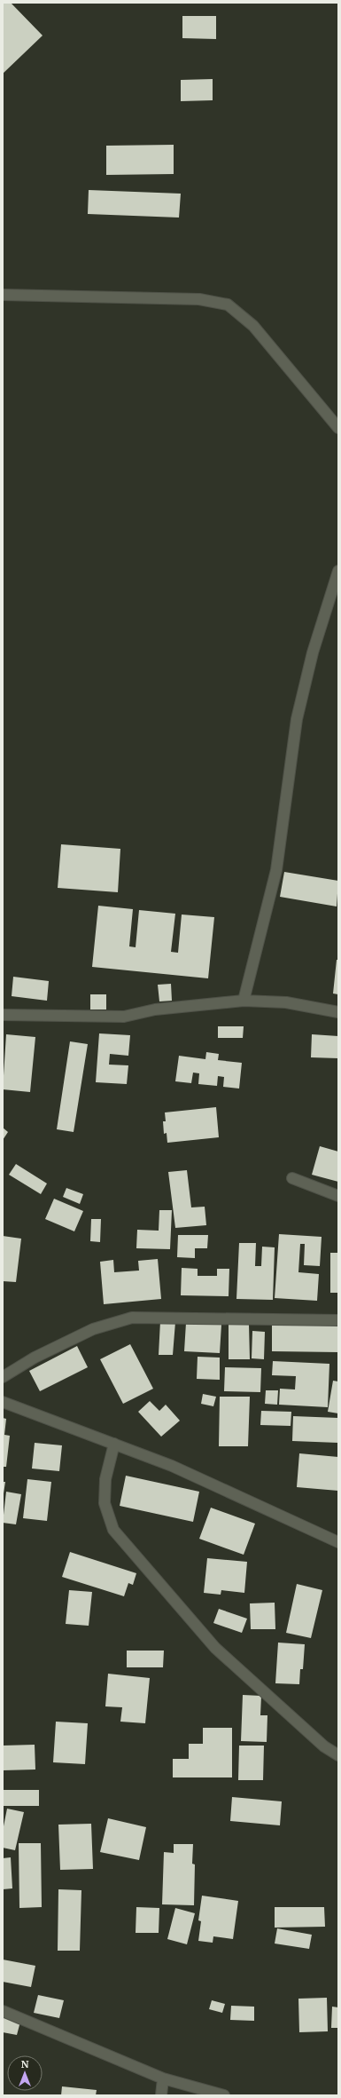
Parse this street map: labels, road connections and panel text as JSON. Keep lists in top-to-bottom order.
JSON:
{
  "north": "top"
}
